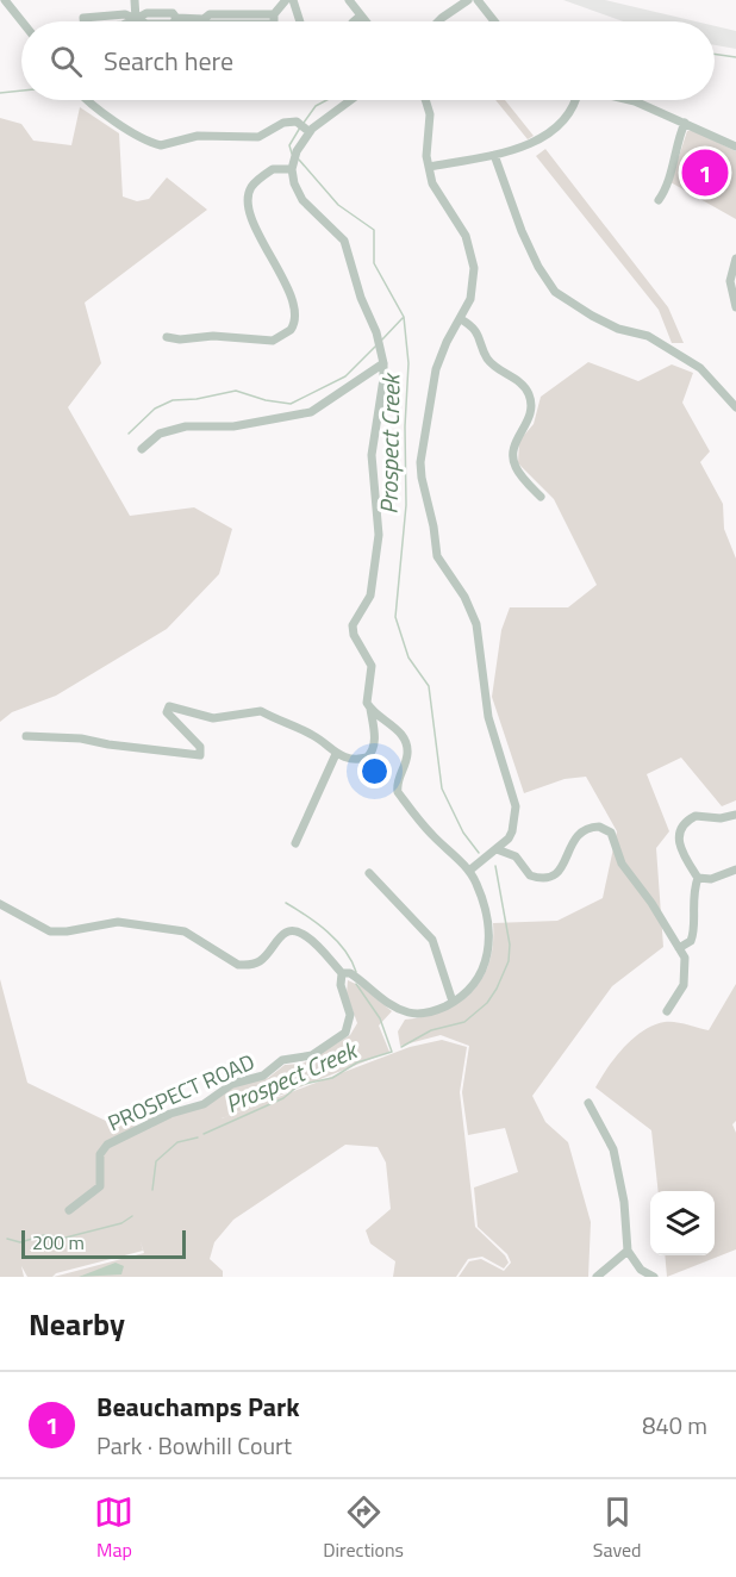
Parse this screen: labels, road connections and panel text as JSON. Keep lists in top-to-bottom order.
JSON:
{
  "streets": {
    "street": ["PROSPECT ROAD"]
  },
  "water": ["Prospect Creek"],
  "scale_bar": "200 m",
  "page": {
    "search": "Search here",
    "pins": "1",
    "scale": "200 m",
    "heading": "Nearby",
    "list": [
      {
        "mark": "1",
        "name": "Beauchamps Park",
        "note": "Park · Bowhill Court",
        "value": "840 m"
      }
    ],
    "nav": ["Map", "Directions", "Saved"]
  }
}
